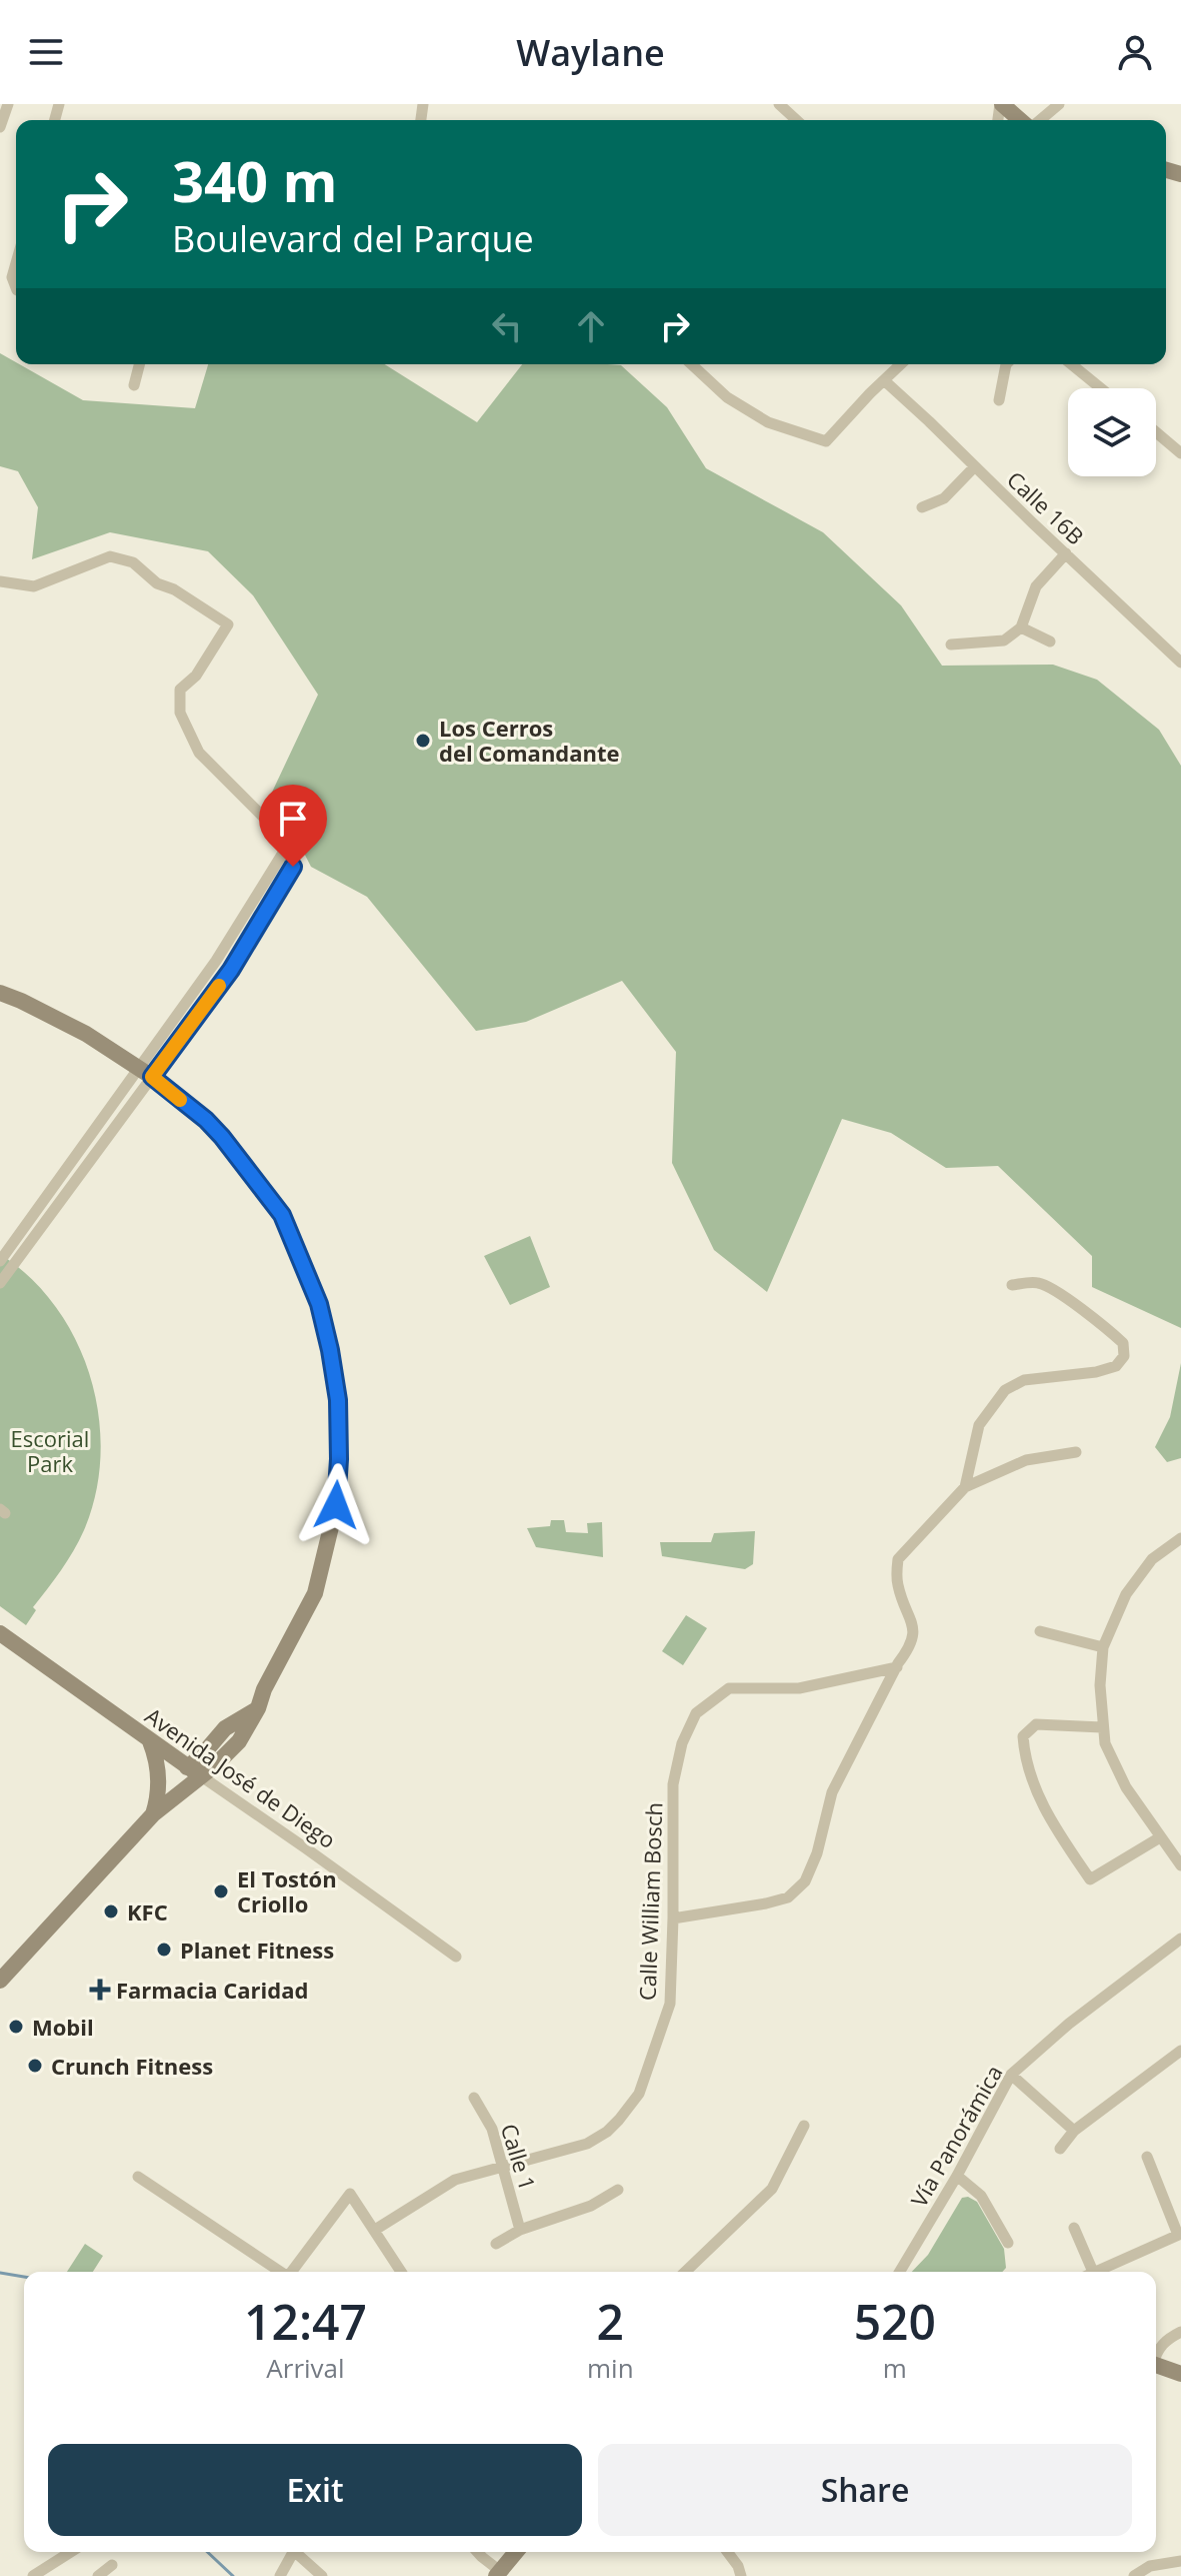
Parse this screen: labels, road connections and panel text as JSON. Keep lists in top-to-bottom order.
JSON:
{
  "streets": {
    "street": [
      "Calle 16B",
      "Avenida José de Diego",
      "Calle William Bosch",
      "Vía Panorámica",
      "Calle 1"
    ]
  },
  "crossings": [
    ["Calle William Bosch", "Calle 1"]
  ],
  "parks": ["Escorial Park"],
  "places": {
    "other": [
      "Los Cerros del Comandante",
      "El Tostón Criollo",
      "KFC",
      "Planet Fitness",
      "Mobil",
      "Crunch Fitness"
    ],
    "health": ["Farmacia Caridad"]
  },
  "page": {
    "header": "Waylane",
    "turn": ["340 m", "Boulevard del Parque"],
    "eta": [
      "12:47",
      "Arrival",
      "2",
      "min",
      "520",
      "m"
    ],
    "buttons": ["Exit", "Share"]
  }
}
